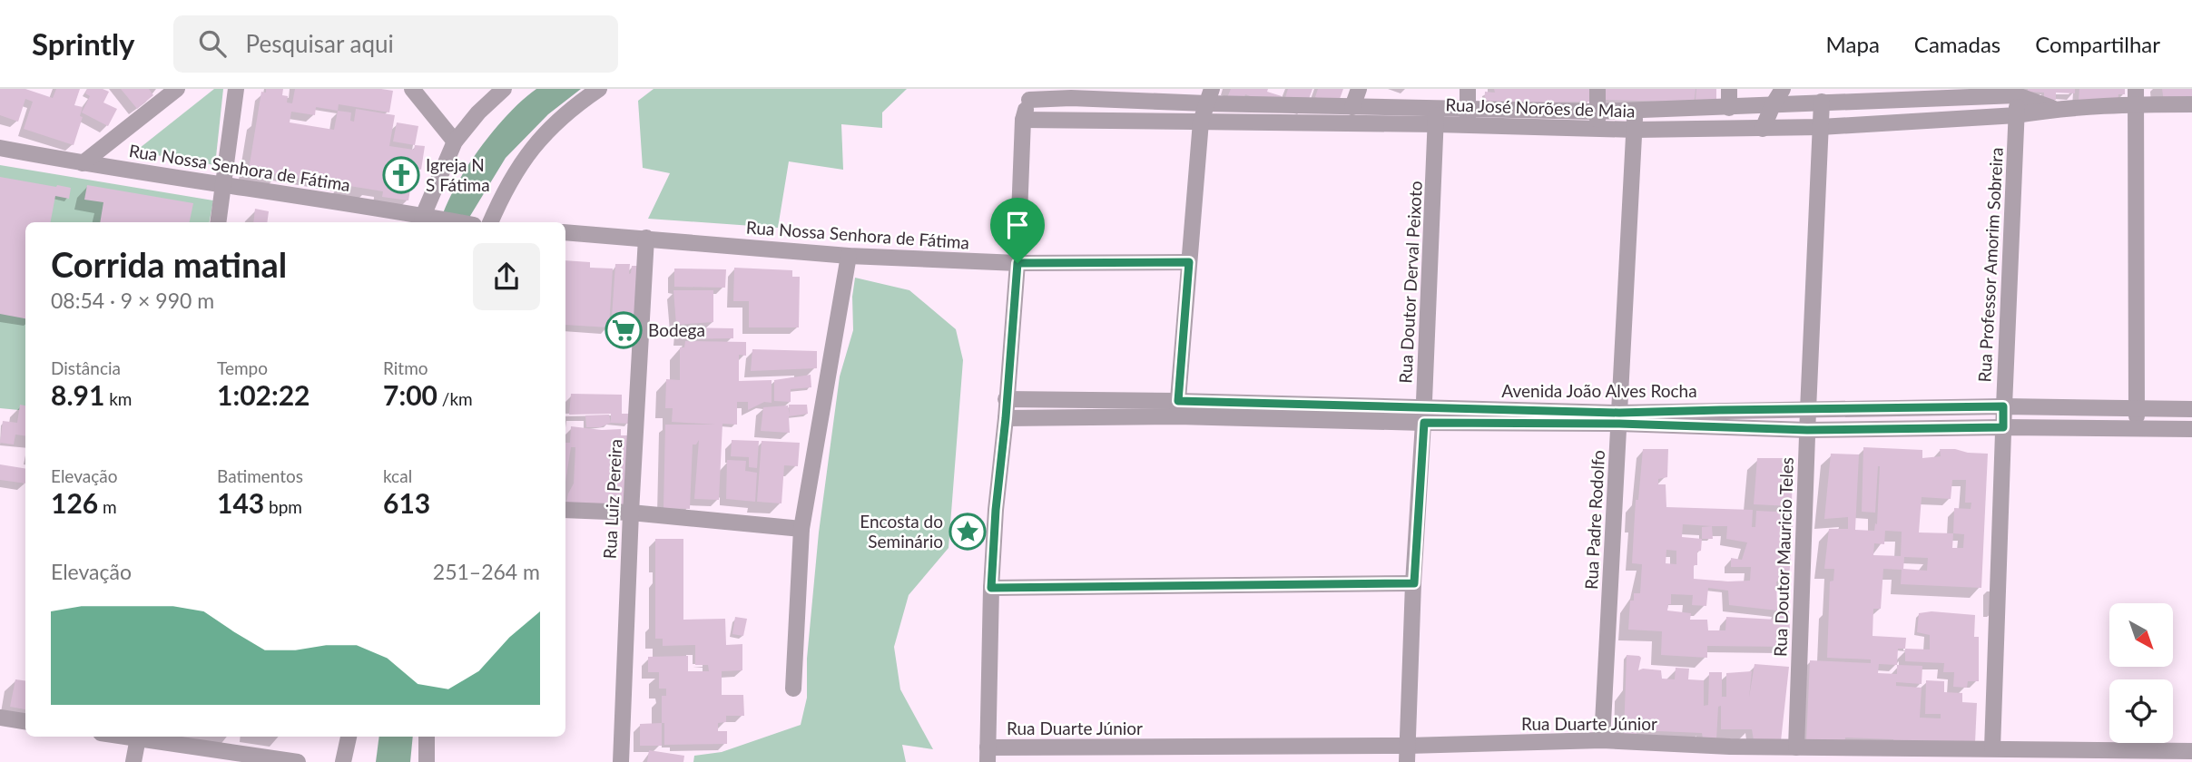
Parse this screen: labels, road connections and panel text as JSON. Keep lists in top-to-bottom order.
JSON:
{
  "streets": {
    "street": [
      "Rua José Norões de Maia",
      "Rua Nossa Senhora de Fátima",
      "Rua Professor Amorim Sobreira",
      "Rua Doutor Derval Peixoto",
      "Avenida João Alves Rocha",
      "Rua Luiz Pereira",
      "Rua Padre Rodolfo",
      "Rua Doutor Mauricio Teles",
      "Rua Duarte Júnior"
    ]
  },
  "crossings": [
    ["Rua José Norões de Maia", "Rua Professor Amorim Sobreira"],
    ["Rua José Norões de Maia", "Rua Doutor Derval Peixoto"],
    ["Rua José Norões de Maia", "Rua Padre Rodolfo"],
    ["Rua José Norões de Maia", "Rua Doutor Mauricio Teles"],
    ["Rua Nossa Senhora de Fátima", "Rua Luiz Pereira"],
    ["Rua Professor Amorim Sobreira", "Avenida João Alves Rocha"],
    ["Rua Professor Amorim Sobreira", "Rua Duarte Júnior"],
    ["Rua Doutor Derval Peixoto", "Avenida João Alves Rocha"],
    ["Rua Doutor Derval Peixoto", "Rua Duarte Júnior"],
    ["Avenida João Alves Rocha", "Rua Padre Rodolfo"],
    ["Avenida João Alves Rocha", "Rua Doutor Mauricio Teles"],
    ["Rua Padre Rodolfo", "Rua Duarte Júnior"],
    ["Rua Doutor Mauricio Teles", "Rua Duarte Júnior"]
  ],
  "places": {
    "church": ["Igreja N S Fátima"],
    "supermarket": ["Bodega"],
    "place": ["Encosta do Seminário"]
  },
  "north": "bottom right",
  "page": {
    "header": "Sprintly",
    "search": "Pesquisar aqui",
    "nav": ["Mapa", "Camadas", "Compartilhar"],
    "heading": ["Corrida matinal", "08:54 · 9 × 990 m"],
    "stats": [
      ["Distância", "8.91 km"],
      ["Tempo", "1:02:22"],
      ["Ritmo", "7:00 /km"],
      ["Elevação", "126 m"],
      ["Batimentos", "143 bpm"],
      ["kcal", "613"]
    ],
    "chart": ["Elevação", "251–264 m"]
  }
}
